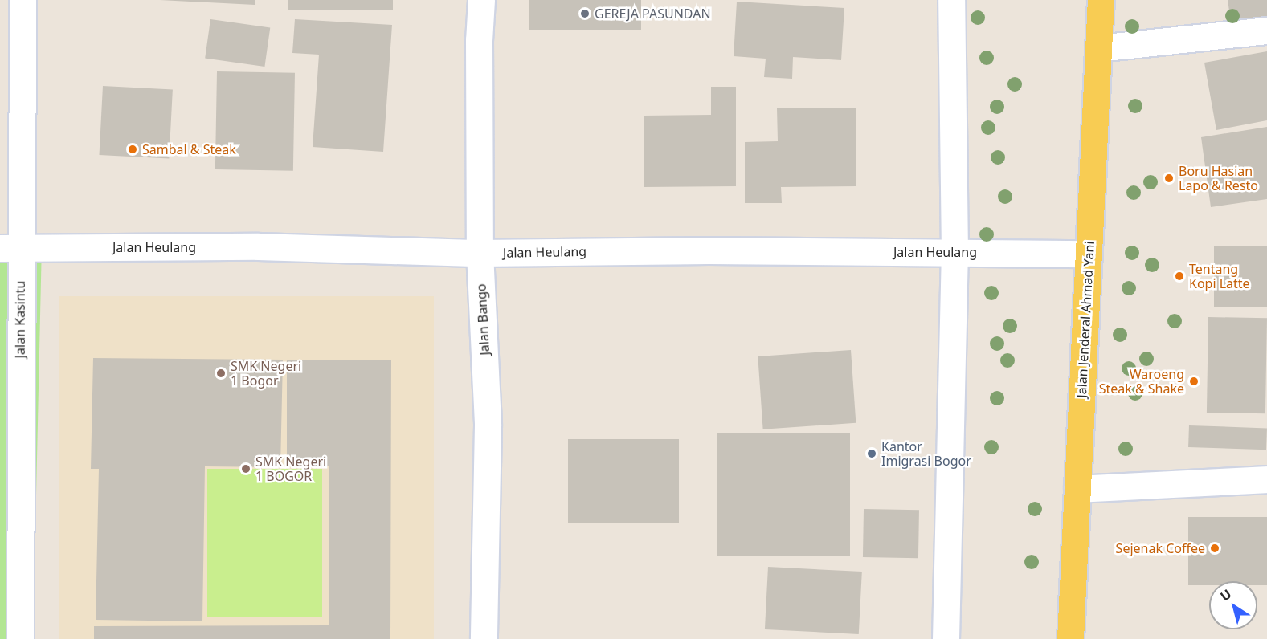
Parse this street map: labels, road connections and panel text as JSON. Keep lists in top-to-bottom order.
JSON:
{
  "streets": {
    "main road": ["Jalan Jenderal Ahmad Yani"],
    "street": ["Jalan Heulang", "Jalan Kasintu", "Jalan Bango"]
  },
  "crossings": [
    ["Jalan Heulang", "Jalan Kasintu"],
    ["Jalan Heulang", "Jalan Bango"],
    ["Jalan Heulang", "Jalan Jenderal Ahmad Yani"]
  ],
  "places": [
    "GEREJA PASUNDAN",
    "Sambal & Steak",
    "Boru Hasian Lapo & Resto",
    "Tentang Kopi Latte",
    "SMK Negeri 1 Bogor",
    "Waroeng Steak & Shake",
    "Kantor Imigrasi Bogor",
    "SMK Negeri 1 BOGOR",
    "Sejenak Coffee"
  ],
  "north": "top left"
}
